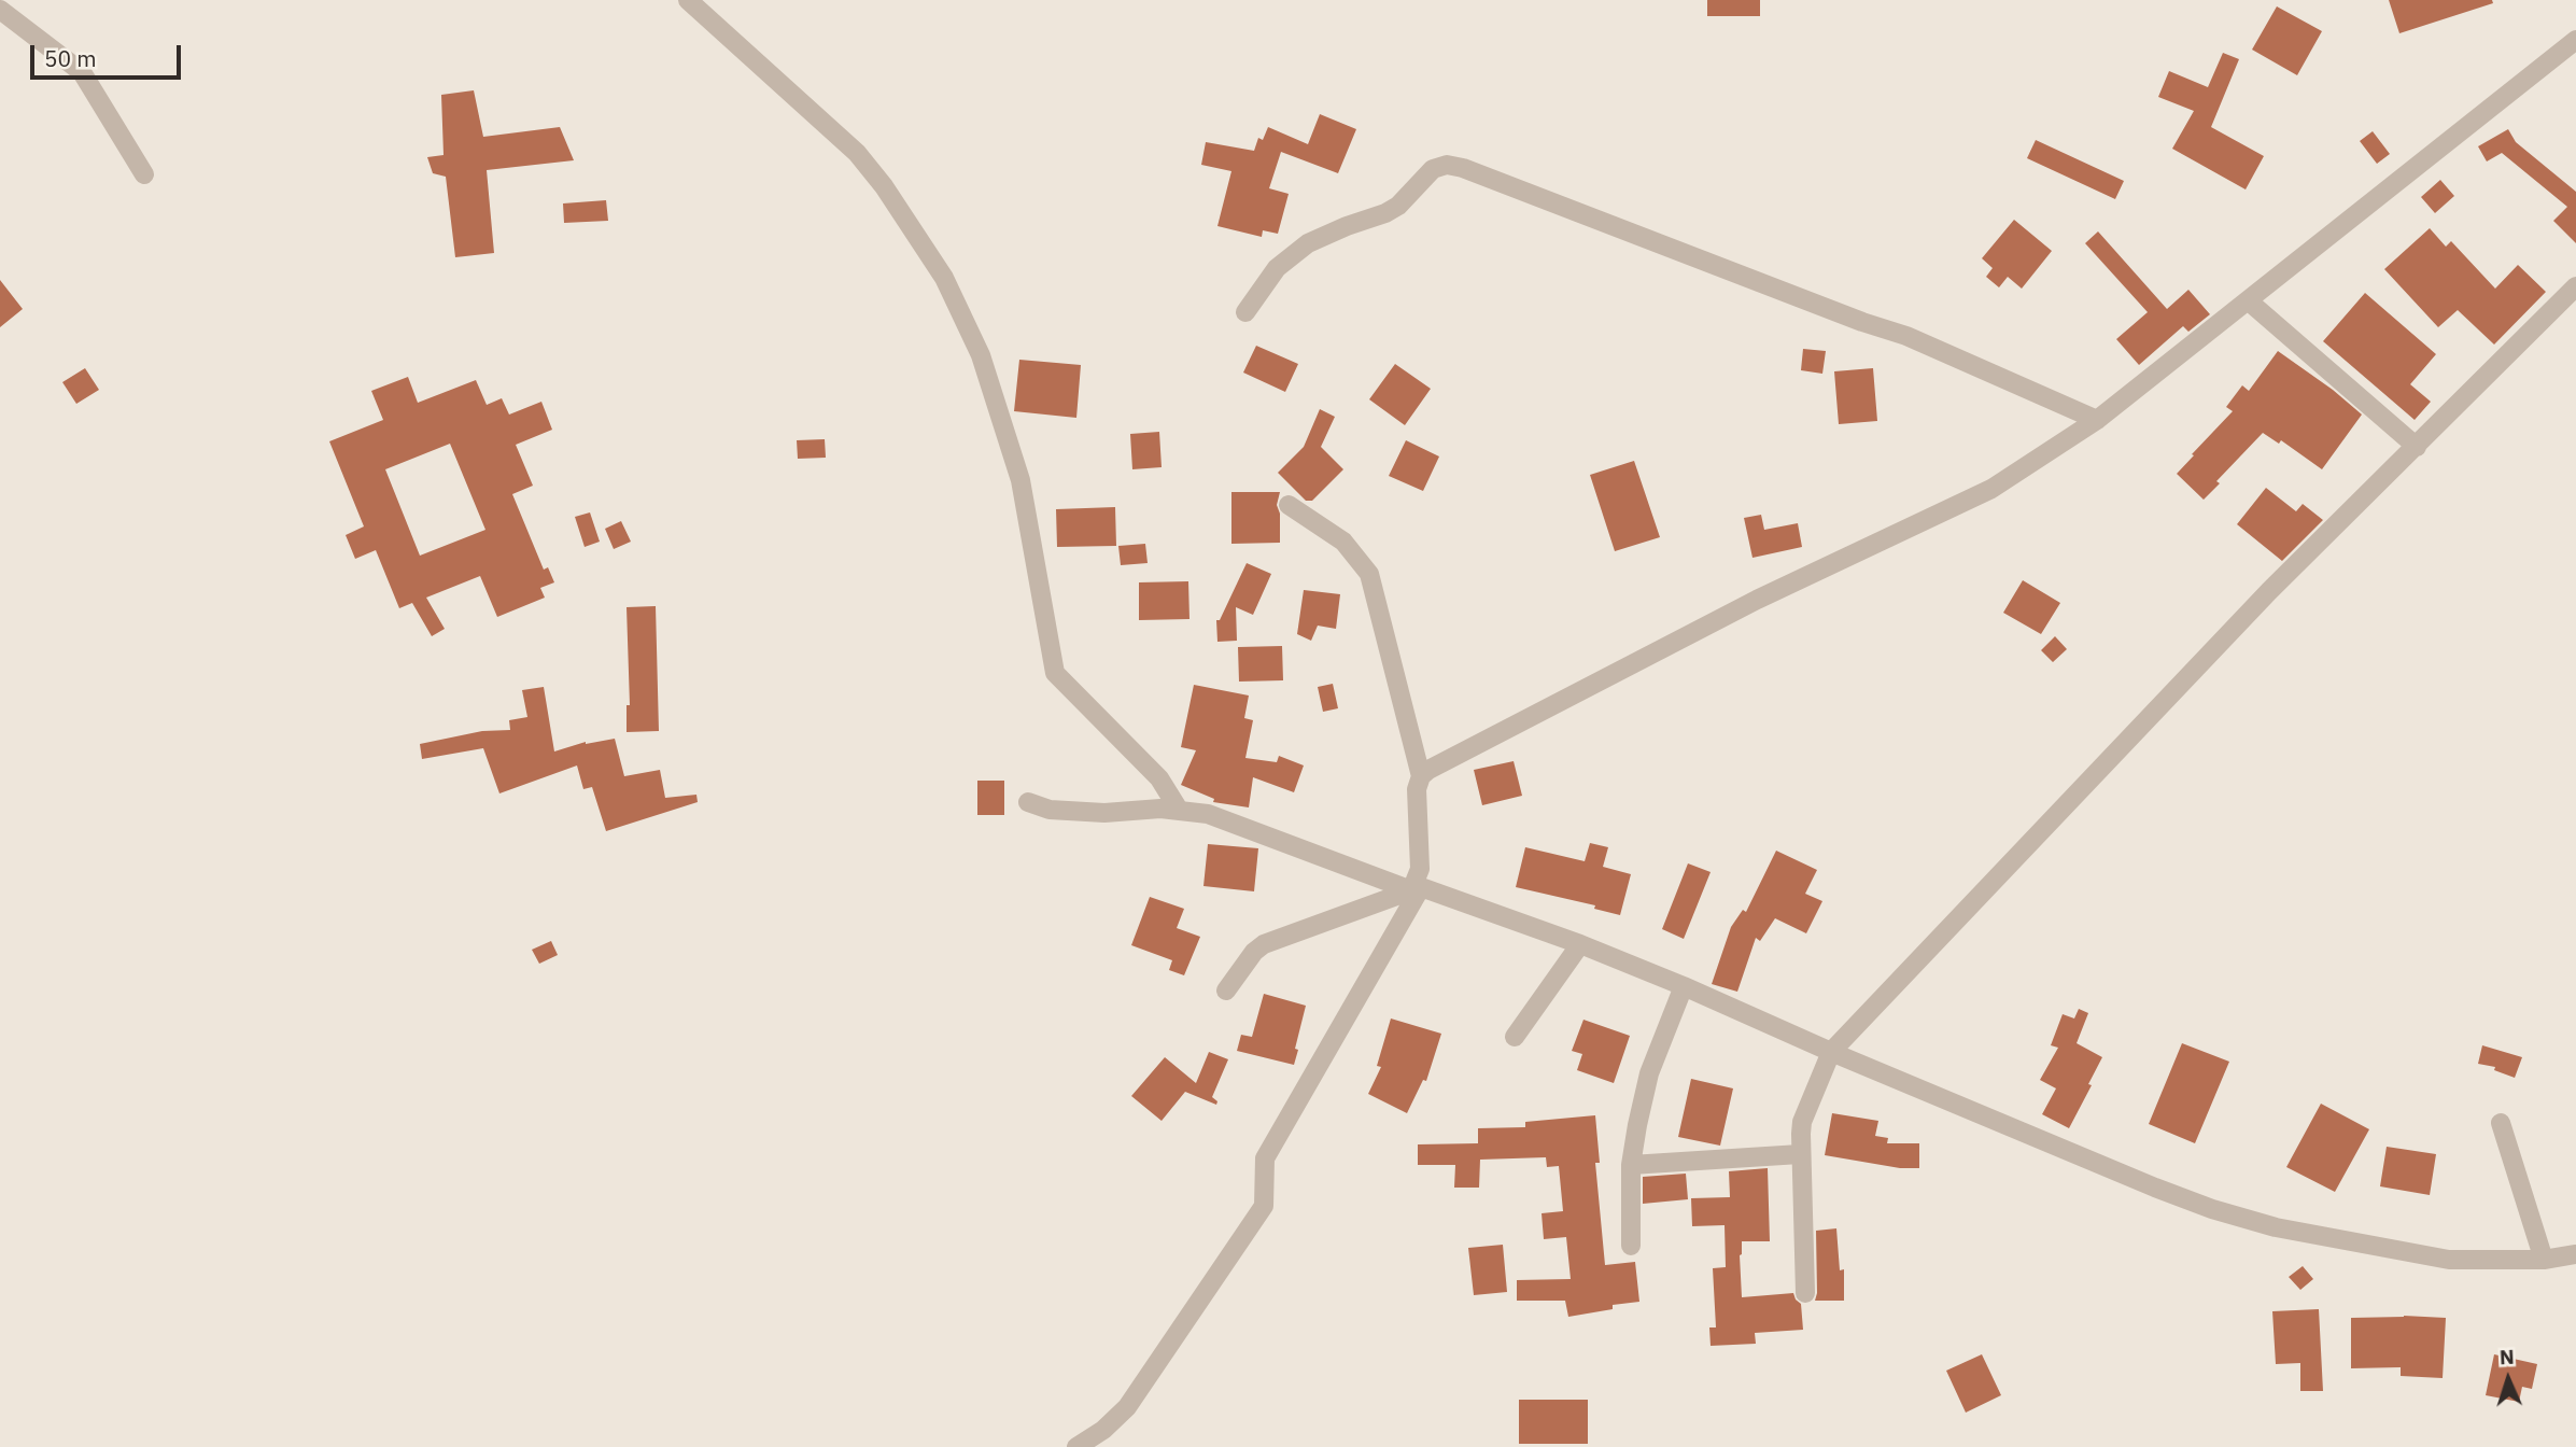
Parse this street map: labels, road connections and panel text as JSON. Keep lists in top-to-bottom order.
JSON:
{
  "scale_bar": "50 m",
  "north": "top"
}
